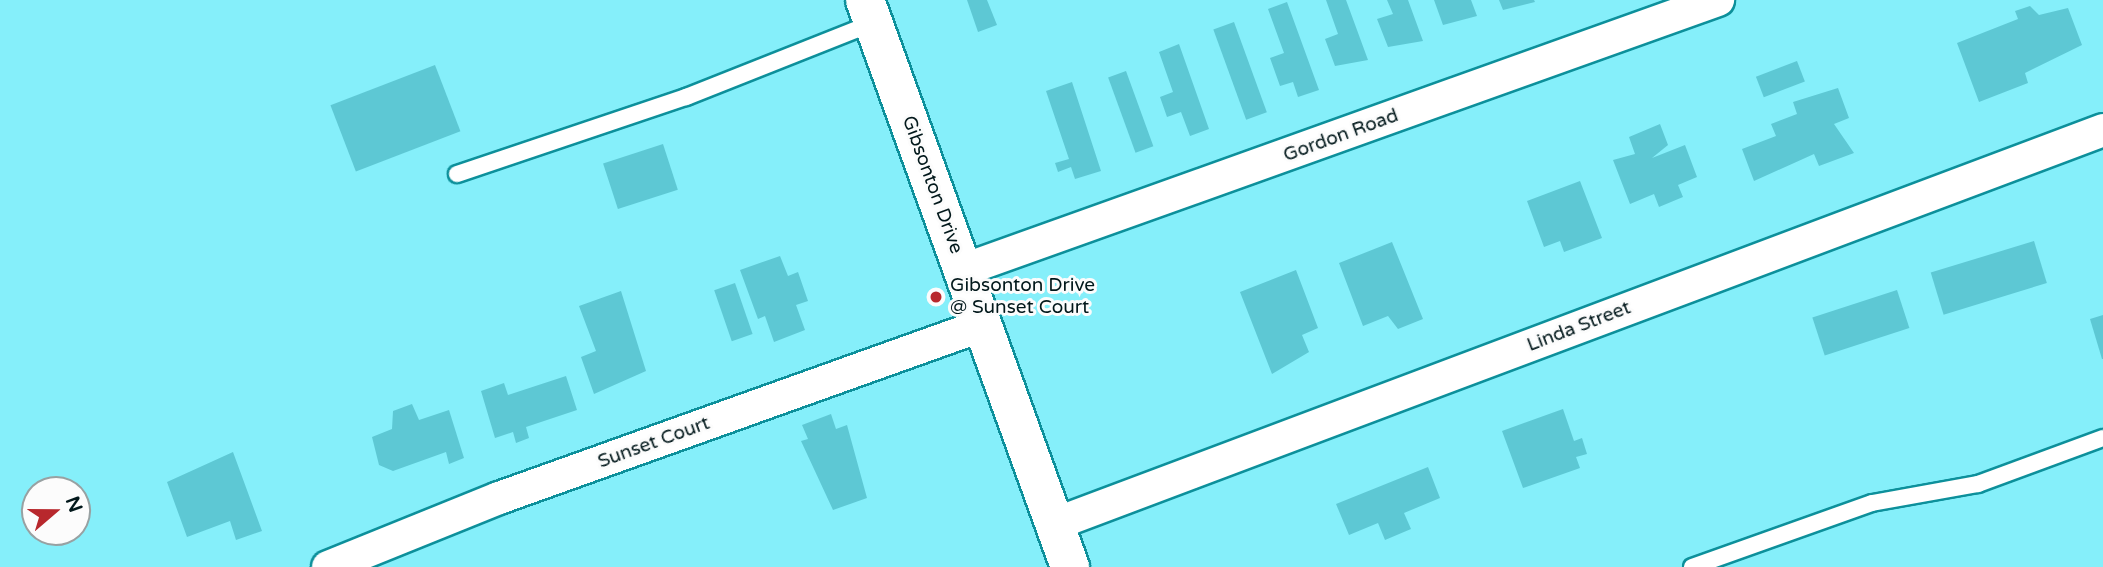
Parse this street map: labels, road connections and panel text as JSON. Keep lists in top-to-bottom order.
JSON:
{
  "streets": {
    "main road": ["Gibsonton Drive"],
    "street": ["Gordon Road", "Linda Street", "Sunset Court"]
  },
  "crossings": [
    ["Gordon Road", "Gibsonton Drive"],
    ["Gibsonton Drive", "Linda Street"],
    ["Gibsonton Drive", "Sunset Court"]
  ],
  "places": ["Gibsonton Drive @ Sunset Court"],
  "north": "right"
}
